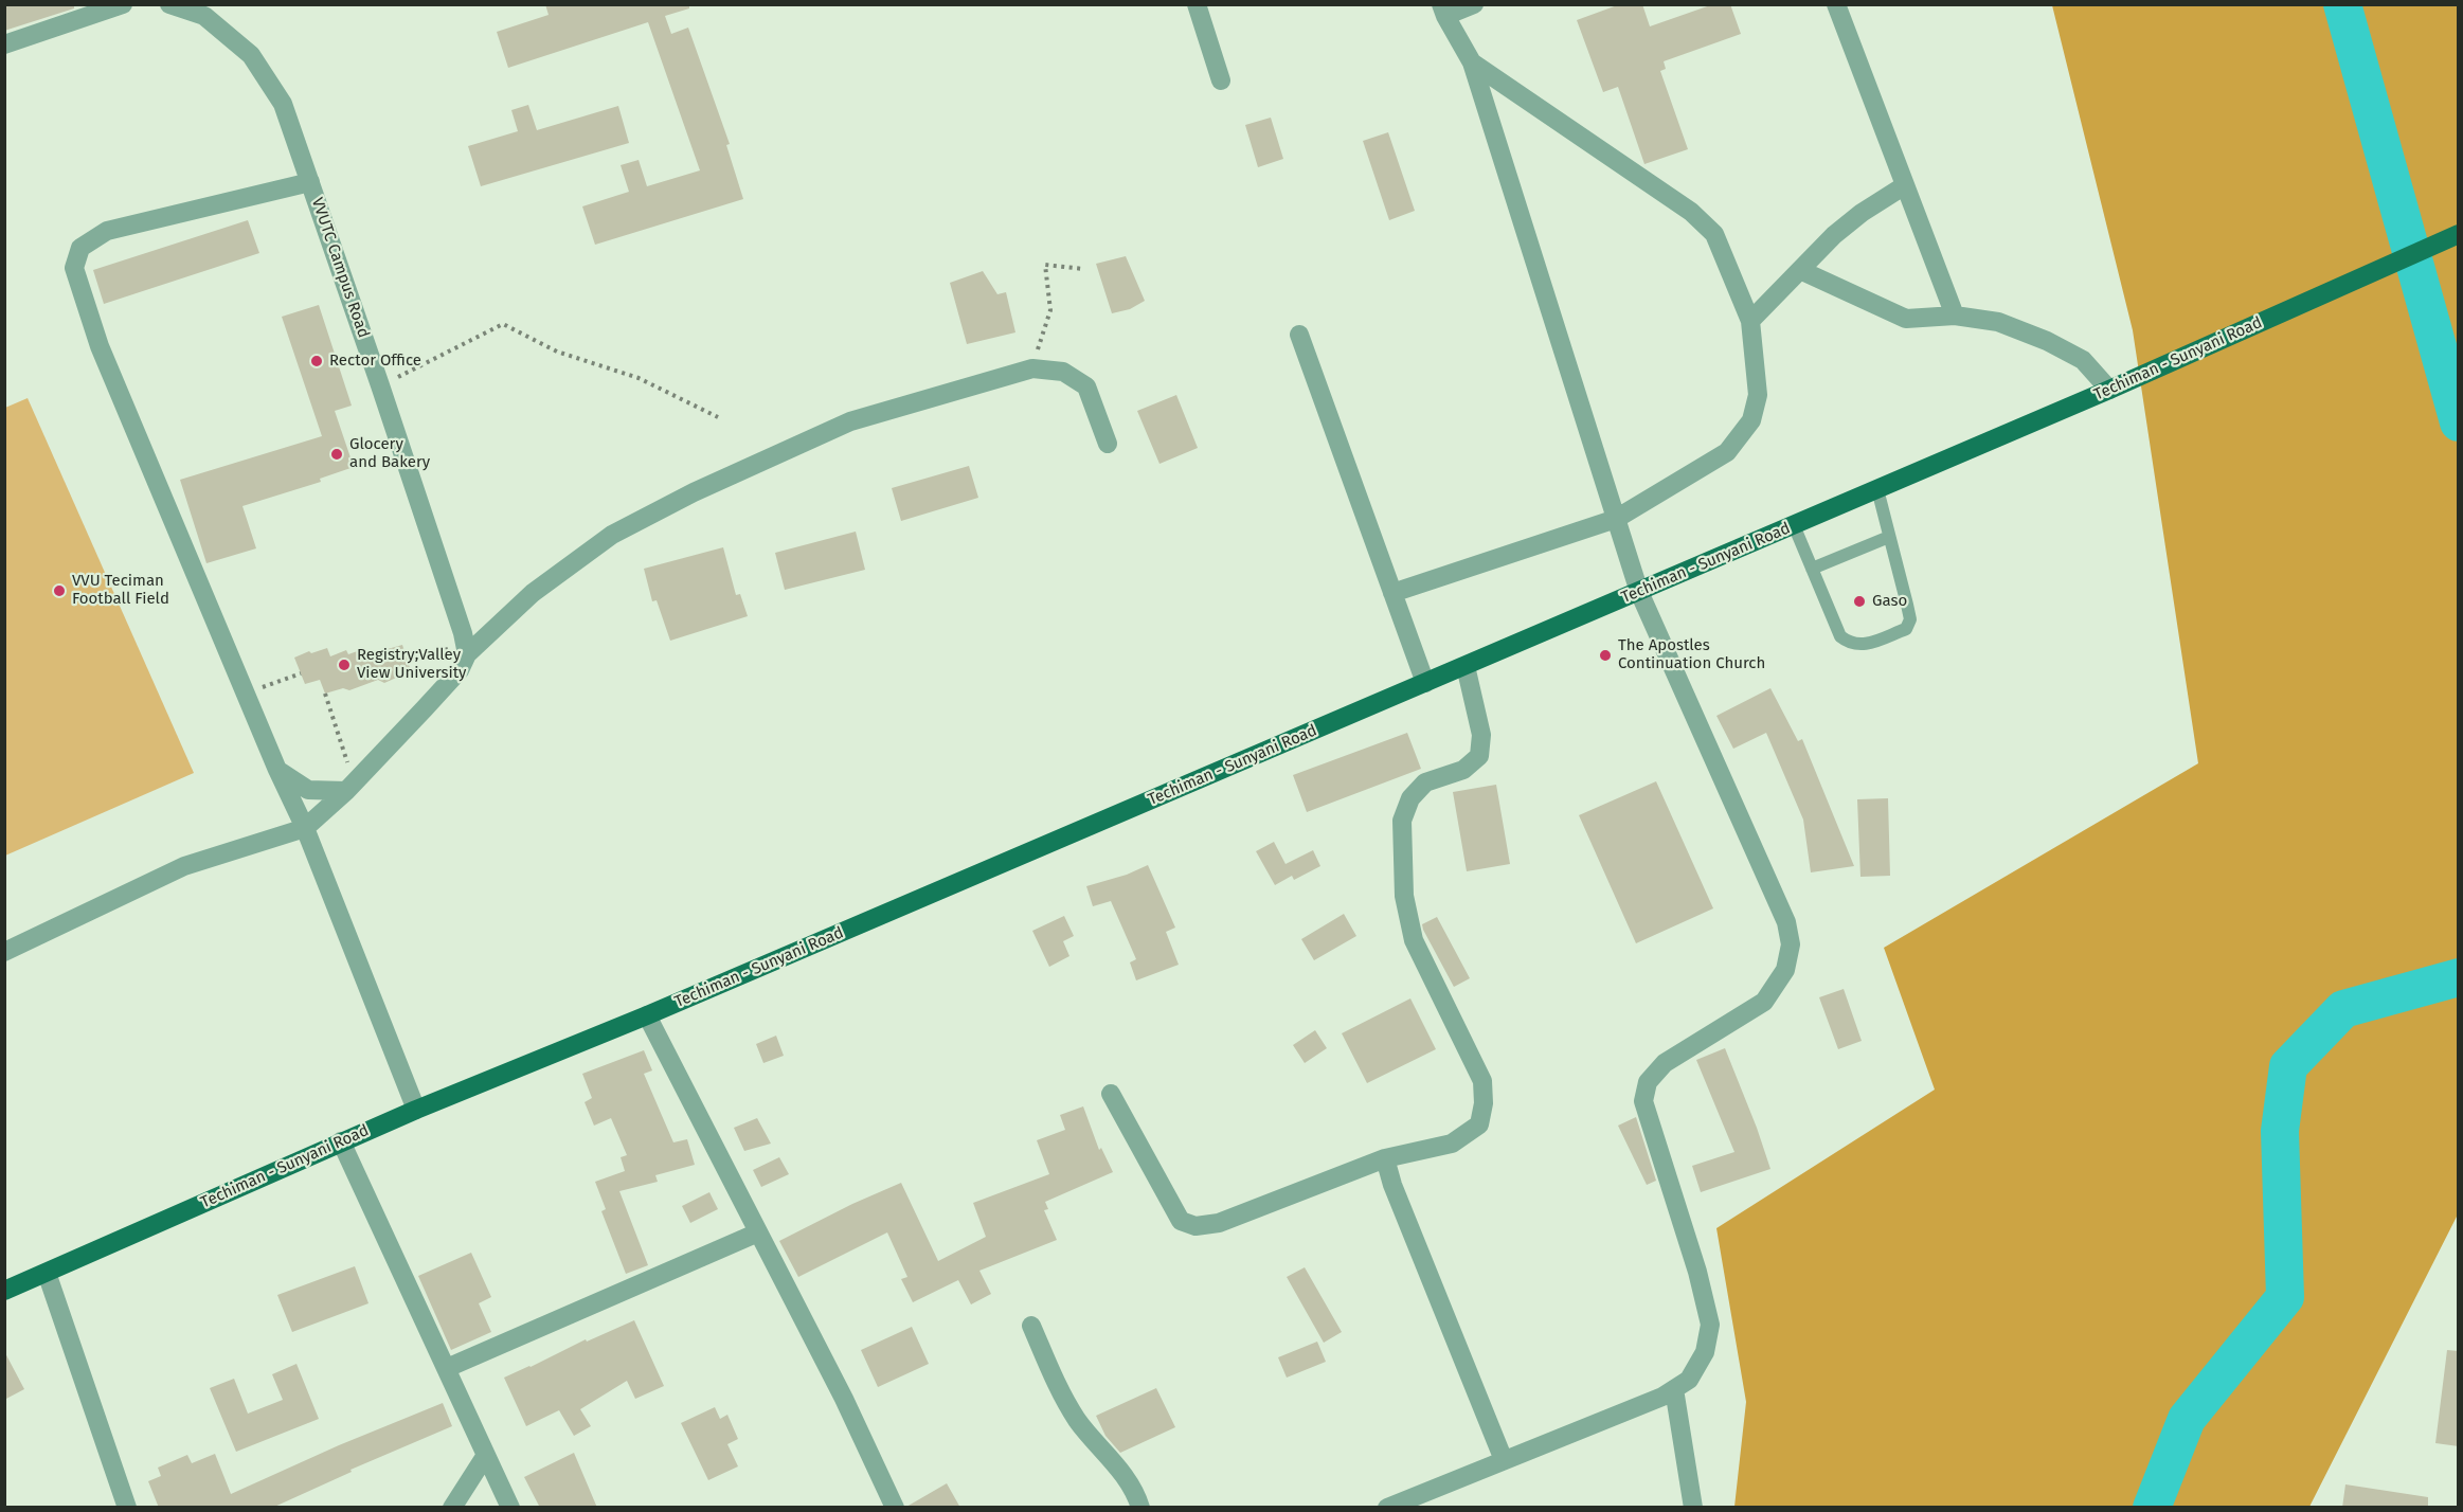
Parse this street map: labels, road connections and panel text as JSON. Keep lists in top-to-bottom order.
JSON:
{
  "streets": {
    "main road": ["Techiman - Sunyani Road"],
    "street": ["VVUTC Campus Road"]
  },
  "places": [
    "Rector Office",
    "Glocery and Bakery",
    "VVU Teciman Football Field",
    "Gaso",
    "The Apostles Continuation Church",
    "Registry;Valley View University"
  ]
}
